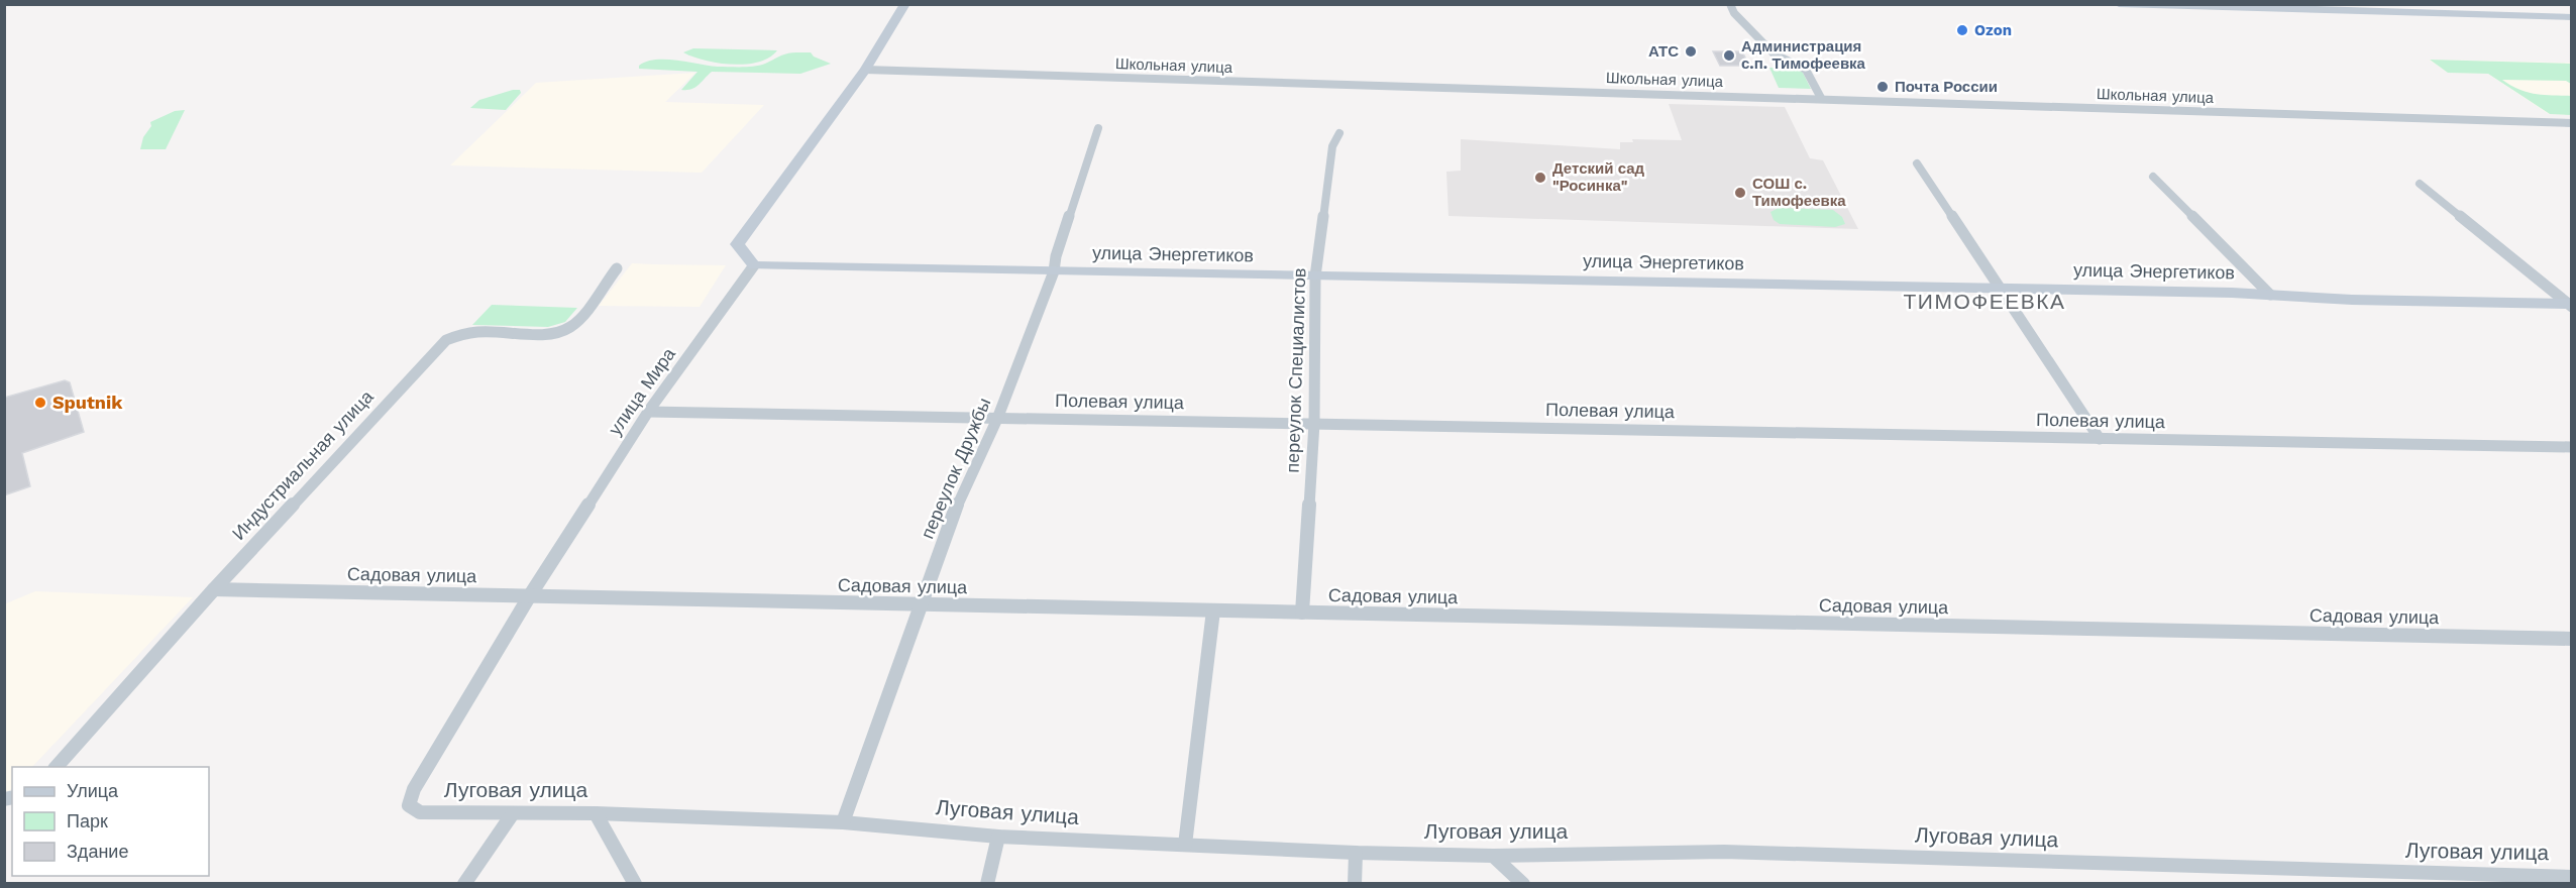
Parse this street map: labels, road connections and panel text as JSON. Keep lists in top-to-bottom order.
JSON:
{
  "streets": {
    "street": [
      "Школьная улица",
      "улица Энергетиков",
      "переулок Специалистов",
      "улица Мира",
      "Полевая улица",
      "Индустриальная улица",
      "переулок Дружбы",
      "Садовая улица",
      "Луговая улица"
    ]
  },
  "crossings": [
    ["улица Энергетиков", "переулок Специалистов"],
    ["улица Энергетиков", "улица Мира"],
    ["улица Энергетиков", "переулок Дружбы"],
    ["переулок Специалистов", "Полевая улица"],
    ["переулок Специалистов", "Садовая улица"],
    ["улица Мира", "Полевая улица"],
    ["улица Мира", "Садовая улица"],
    ["улица Мира", "Луговая улица"],
    ["Полевая улица", "переулок Дружбы"],
    ["Индустриальная улица", "Садовая улица"],
    ["переулок Дружбы", "Садовая улица"],
    ["переулок Дружбы", "Луговая улица"]
  ],
  "districts": ["ТИМОФЕЕВКА"],
  "places": [
    "Ozon",
    "АТС",
    "Администрация с.п. Тимофеевка",
    "Почта России",
    "Детский сад \"Росинка\"",
    "СОШ с. Тимофеевка",
    "Sputnik"
  ],
  "legend": ["Улица", "Парк", "Здание"]
}
